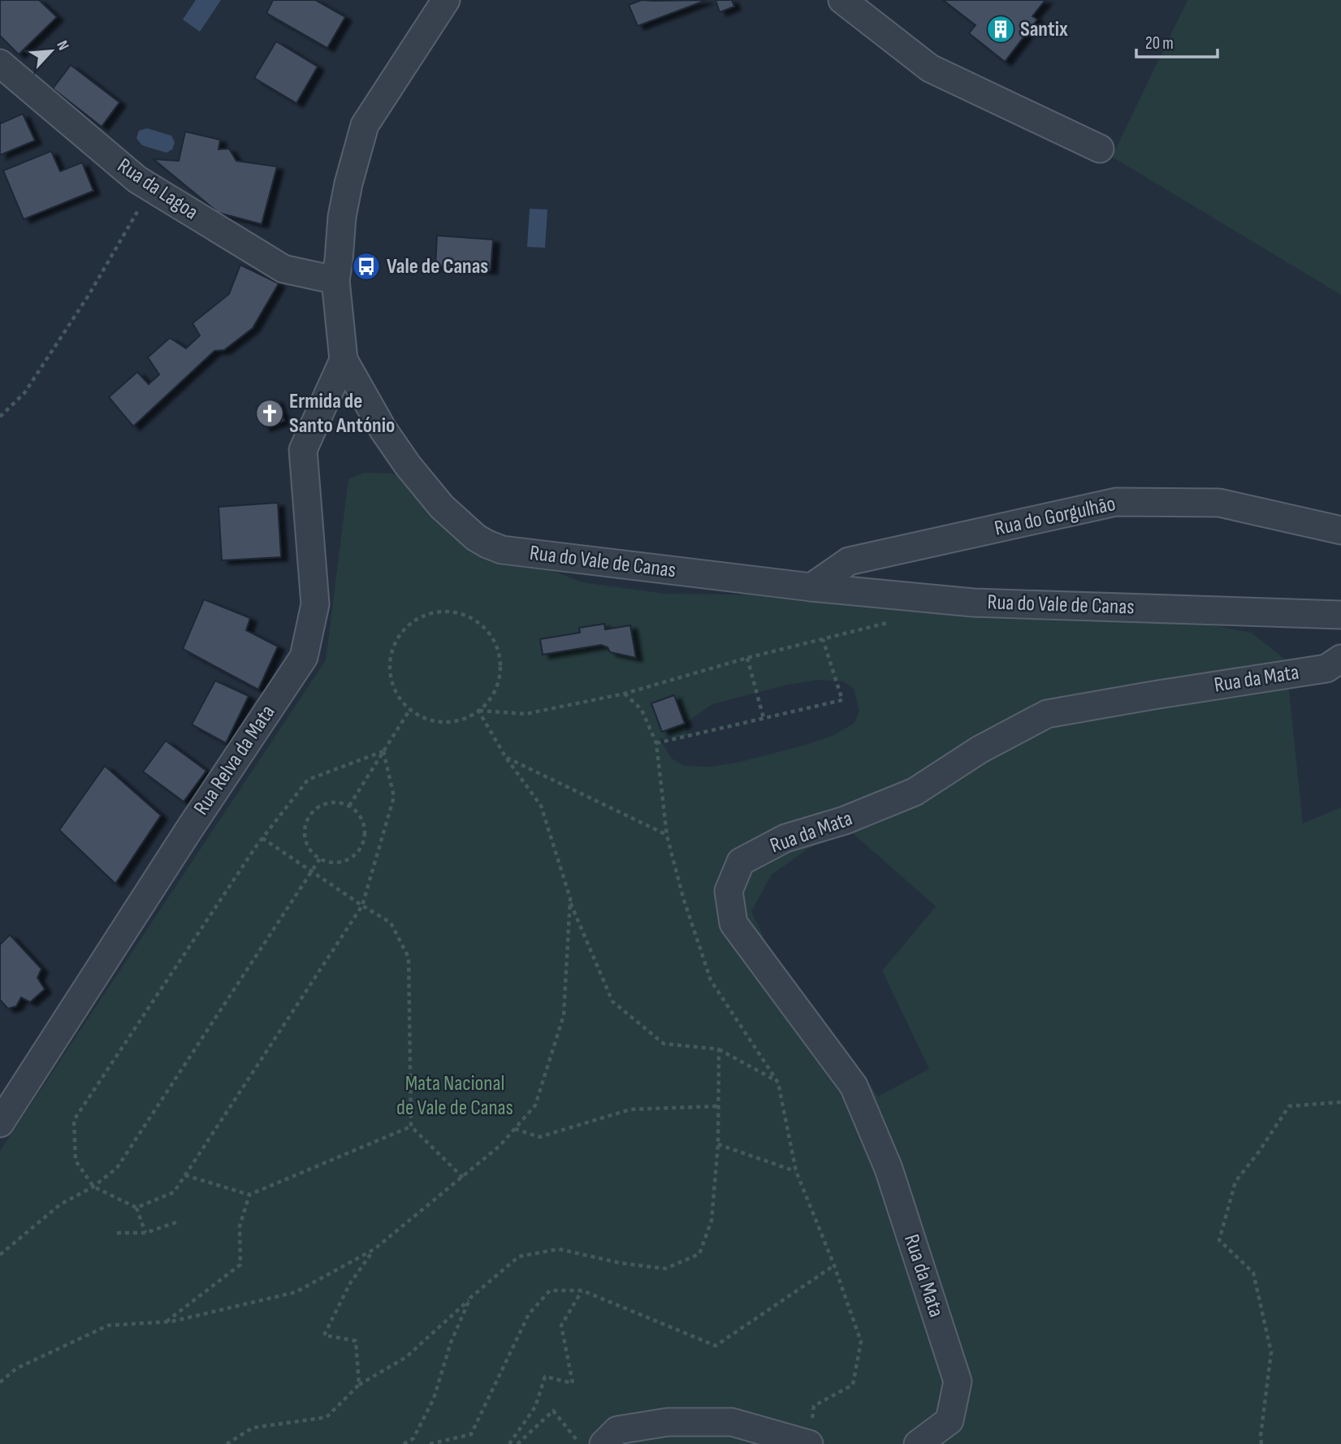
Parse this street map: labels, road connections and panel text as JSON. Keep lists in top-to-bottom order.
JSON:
{
  "streets": {
    "street": [
      "Rua da Lagoa",
      "Rua do Gorgulhão",
      "Rua do Vale de Canas",
      "Rua da Mata",
      "Rua Relva da Mata"
    ]
  },
  "crossings": [
    ["Rua da Lagoa", "Rua do Vale de Canas"],
    ["Rua do Gorgulhão", "Rua do Vale de Canas"],
    ["Rua do Vale de Canas", "Rua Relva da Mata"]
  ],
  "parks": ["Mata Nacional de Vale de Canas"],
  "places": {
    "building": ["Santix"],
    "bus stop": ["Vale de Canas"],
    "church": ["Ermida de Santo António"]
  },
  "scale_bar": "20 m",
  "north": "top right"
}
